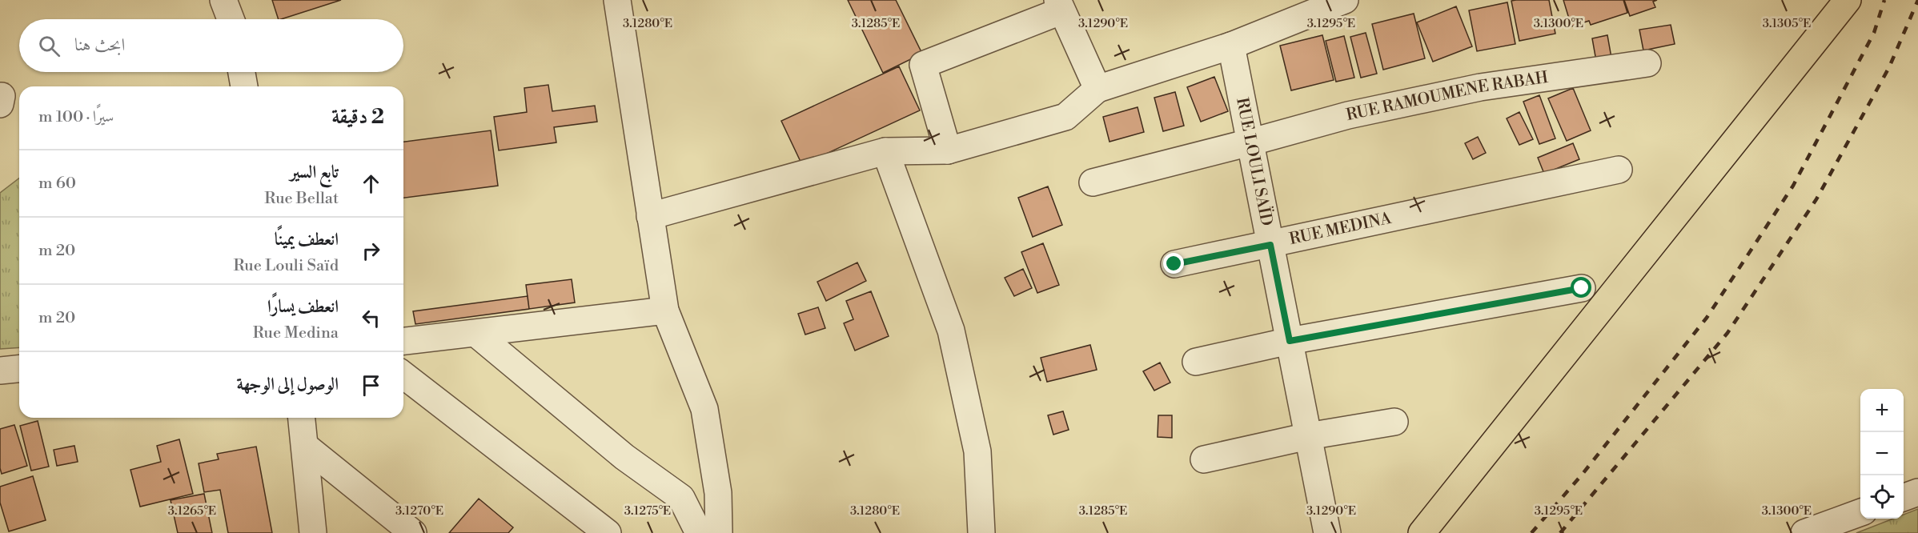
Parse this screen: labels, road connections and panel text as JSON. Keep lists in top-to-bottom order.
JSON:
{
  "streets": {
    "street": ["RUE RAMOUMENE RABAH", "RUE LOULI SAÏD", "RUE MEDINA"]
  },
  "crossings": [
    ["RUE RAMOUMENE RABAH", "RUE LOULI SAÏD"],
    ["RUE LOULI SAÏD", "RUE MEDINA"]
  ],
  "page": {
    "search": "ابحث هنا",
    "heading": ["2 دقيقة", "سيرًا · 100 m"],
    "list": [
      ["تابع السير", "Rue Bellat", "60 m"],
      ["انعطف يمينًا", "Rue Louli Saïd", "20 m"],
      ["انعطف يسارًا", "Rue Medina", "20 m"],
      "الوصول إلى الوجهة"
    ],
    "map_buttons": ["+", "−"]
  },
  "coordinates": [
    "3.1280°E",
    "3.1290°E",
    "3.1295°E",
    "3.1300°E",
    "3.1285°E",
    "3.1305°E",
    "3.1265°E",
    "3.1270°E",
    "3.1275°E"
  ]
}
